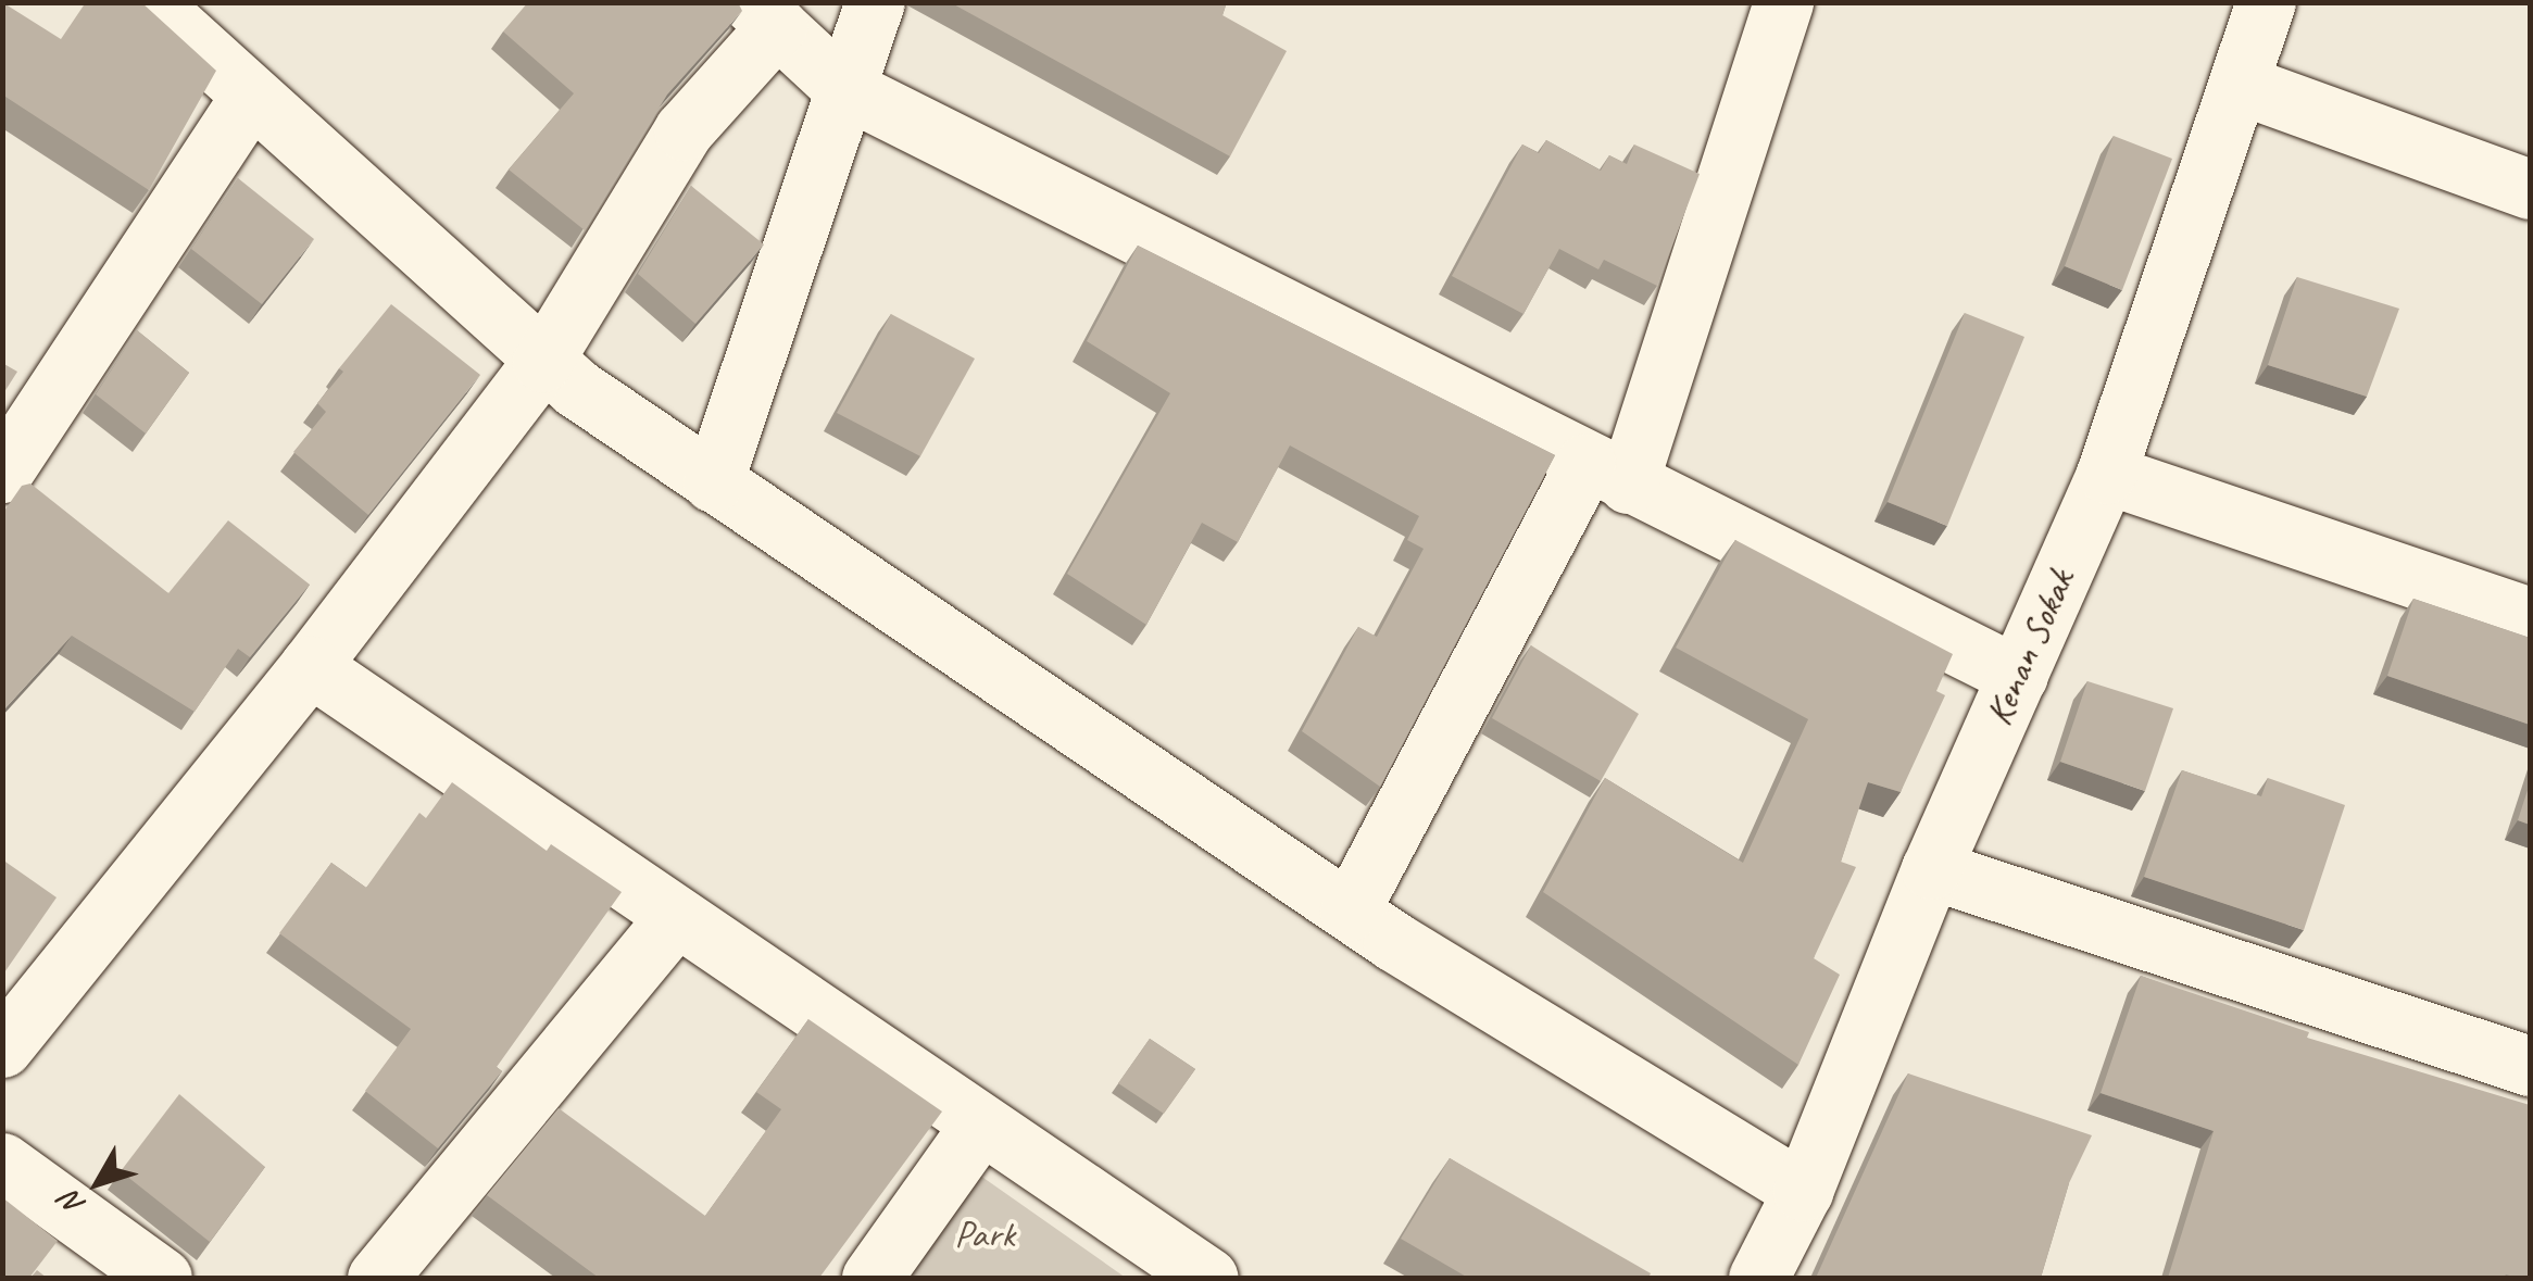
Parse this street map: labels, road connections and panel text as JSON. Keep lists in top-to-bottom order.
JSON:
{
  "streets": {
    "street": ["Kenan Sokak"]
  },
  "parks": ["Park"],
  "north": "bottom left"
}
